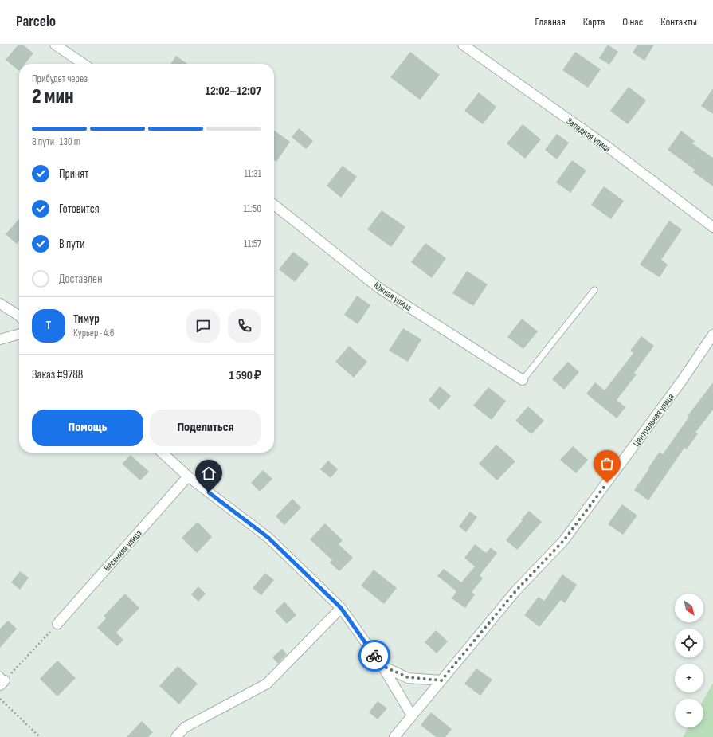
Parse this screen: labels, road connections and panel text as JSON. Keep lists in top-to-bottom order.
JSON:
{
  "streets": {
    "street": [
      "Западная улица",
      "Южная улица",
      "Центральная улица",
      "Весенняя улица"
    ]
  },
  "north": "bottom right",
  "page": {
    "header": "Parcelo",
    "nav": [
      "Главная",
      "Карта",
      "О нас",
      "Контакты"
    ],
    "heading": ["2 мин", "Прибудет через", "12:02–12:07"],
    "panel": [
      "Тимур",
      "Курьер · 4.6",
      "Заказ #9788",
      "1 590 ₽"
    ],
    "bar": "В пути · 130 m",
    "list": [
      ["Принят", "11:31"],
      ["Готовится", "11:50"],
      ["В пути", "11:57"],
      "Доставлен"
    ],
    "round": "Т",
    "buttons": ["Помощь", "Поделиться"],
    "map_buttons": ["+", "−"]
  }
}
